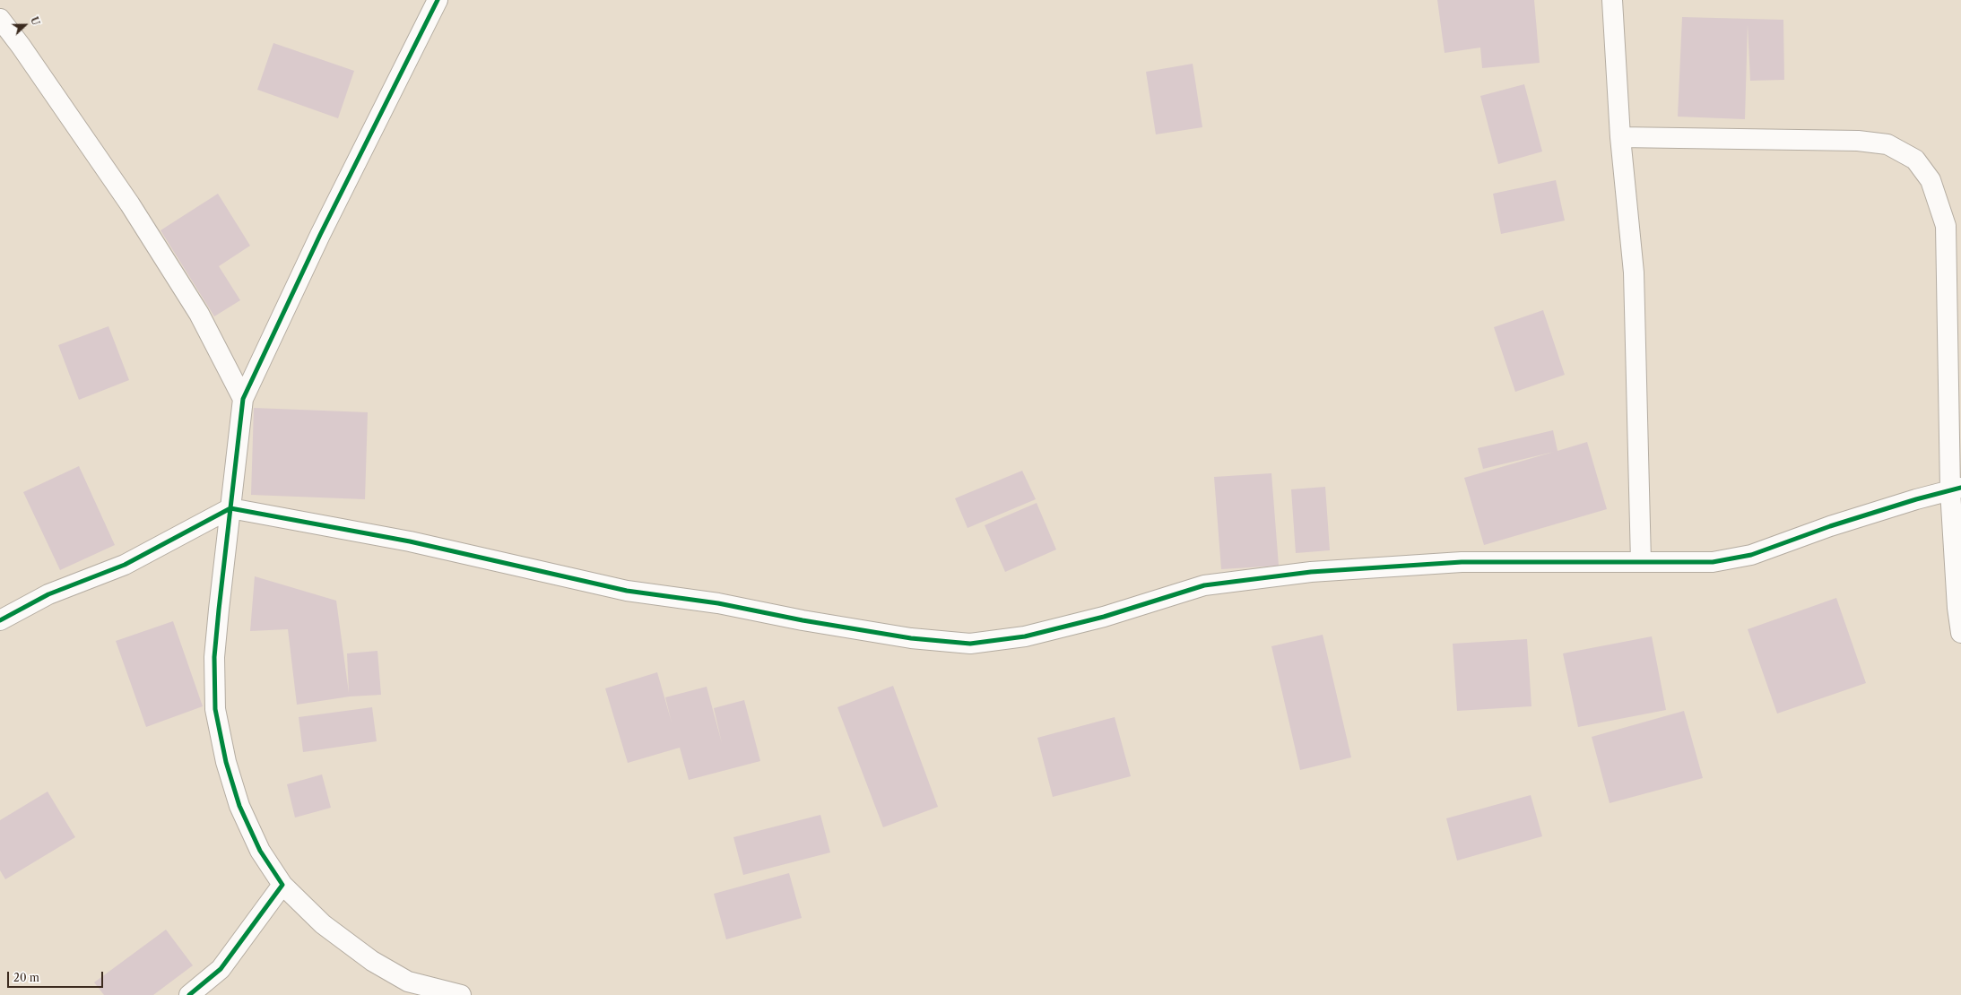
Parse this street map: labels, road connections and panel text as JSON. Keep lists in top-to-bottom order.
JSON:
{
  "scale_bar": "20 m",
  "north": "right"
}
